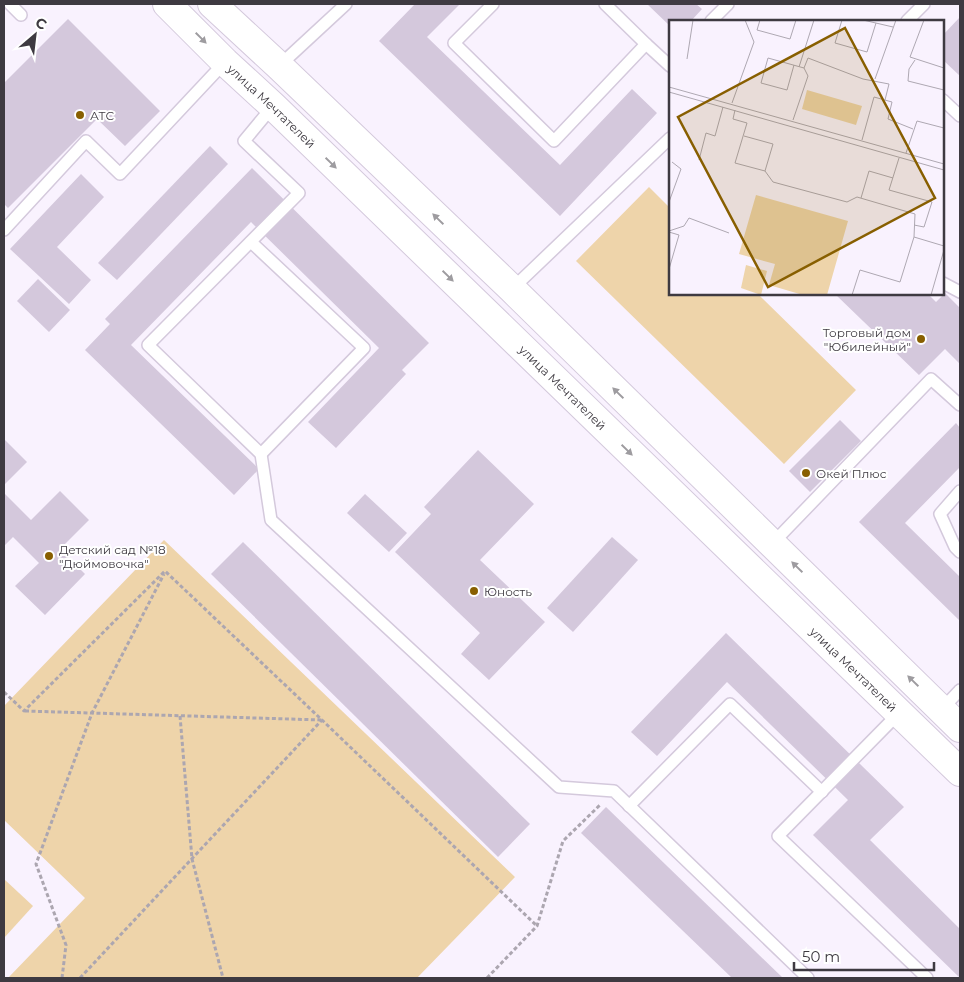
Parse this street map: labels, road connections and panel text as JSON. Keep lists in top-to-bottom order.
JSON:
{
  "streets": {
    "street": ["улица Мечтателей"]
  },
  "places": [
    "АТС",
    "Торговый дом \"Юбилейный\"",
    "Окей Плюс",
    "Детский сад №18 \"Дюймовочка\"",
    "Юность"
  ],
  "scale_bar": "50 m",
  "north": "top right"
}
